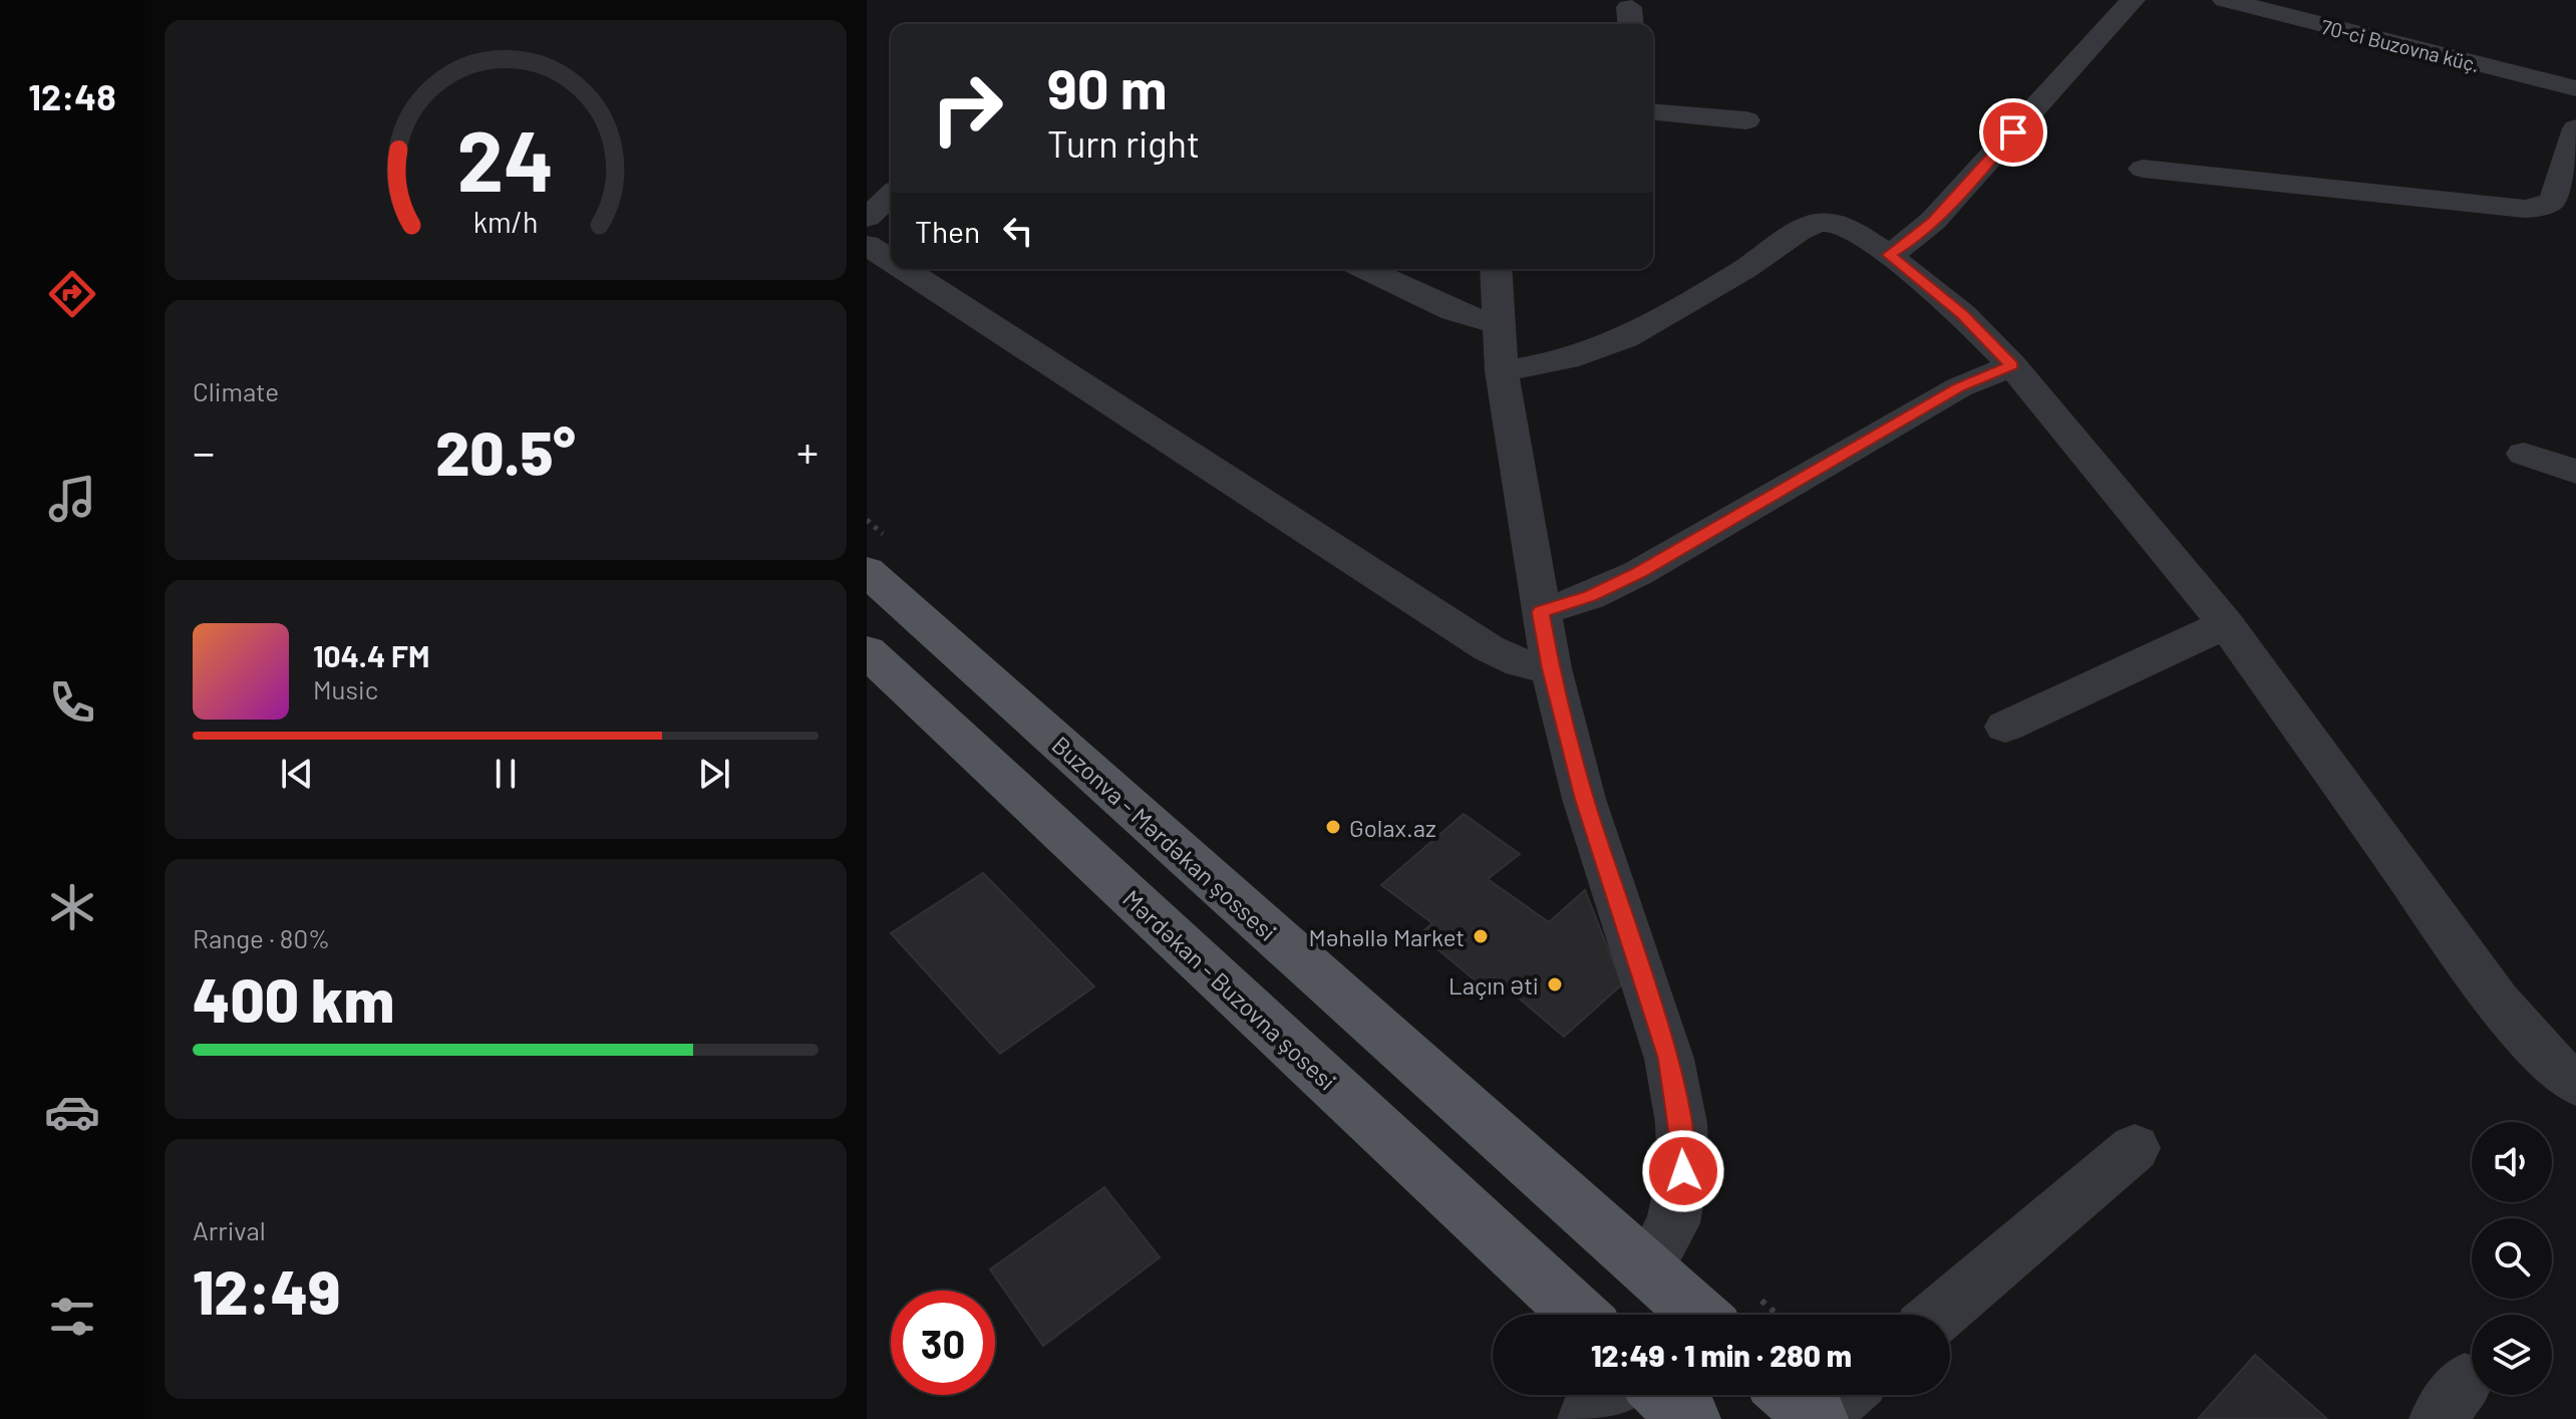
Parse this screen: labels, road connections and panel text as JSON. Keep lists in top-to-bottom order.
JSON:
{
  "streets": {
    "main road": ["Buzonva - Mərdəkan şossesi", "Mərdəkan - Buzovna şosesi"],
    "street": ["70-ci Buzovna küç."]
  },
  "places": ["Golax.az", "Məhəllə Market", "Laçın Əti"],
  "page": {
    "tabs": "12:48",
    "turn": ["90 m", "Turn right"],
    "then": "Then",
    "tile": [
      "Climate",
      ["Range · 80%", "400 km"],
      ["Arrival", "12:49"]
    ],
    "heat": ["−", "20.5°", "+"],
    "song": ["104.4 FM", "Music"],
    "limit": "30",
    "trip": "12:49 · 1 min · 280 m",
    "gauge": ["24", "km/h"]
  }
}
